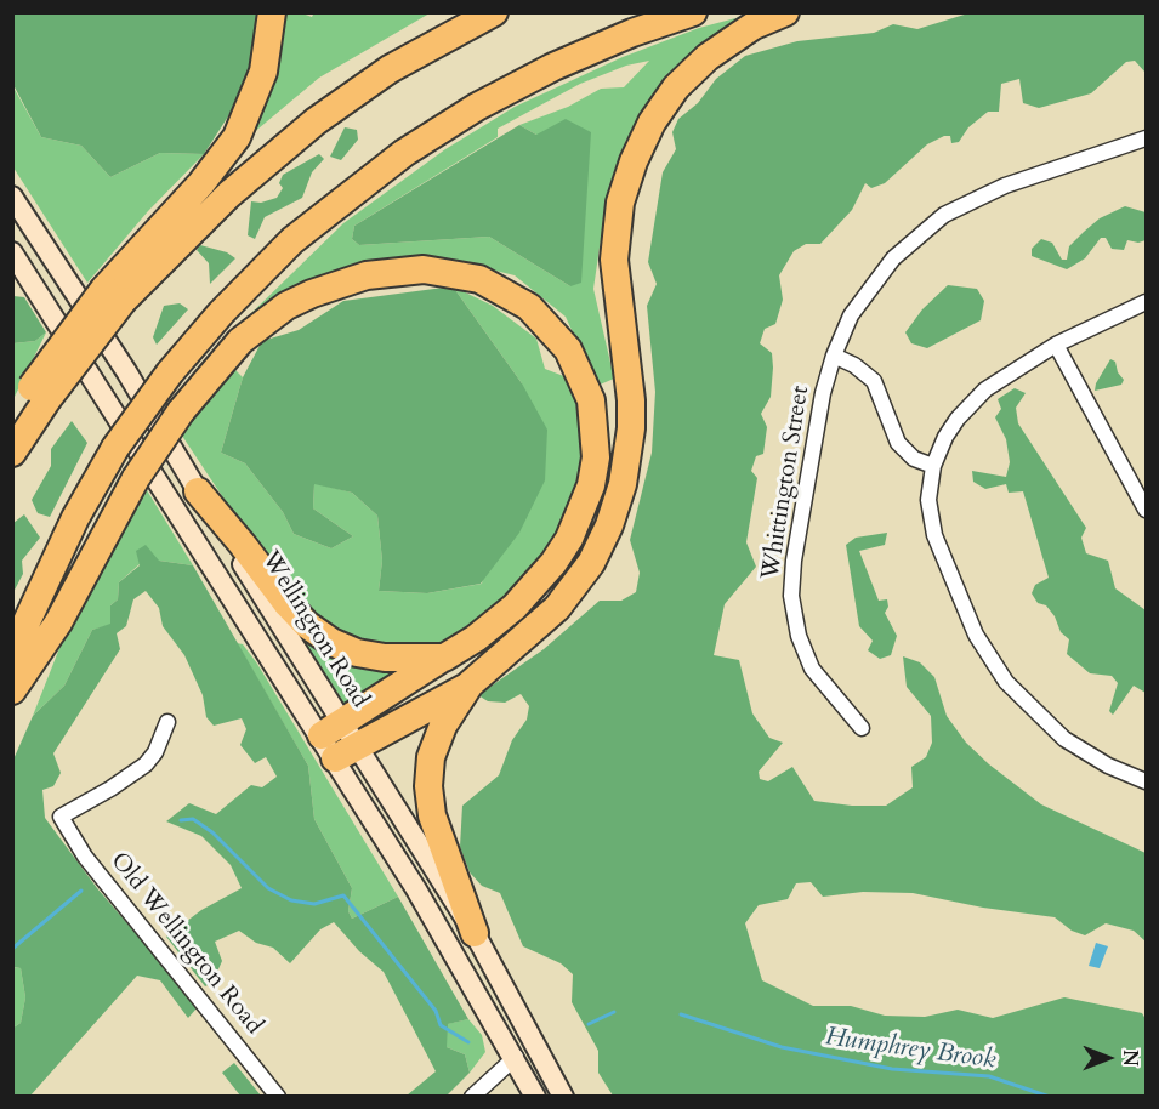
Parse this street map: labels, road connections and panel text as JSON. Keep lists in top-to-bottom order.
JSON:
{
  "streets": {
    "main road": ["Wellington Road"],
    "street": ["Whittington Street", "Old Wellington Road"]
  },
  "water": ["Humphrey Brook"],
  "north": "right"
}
